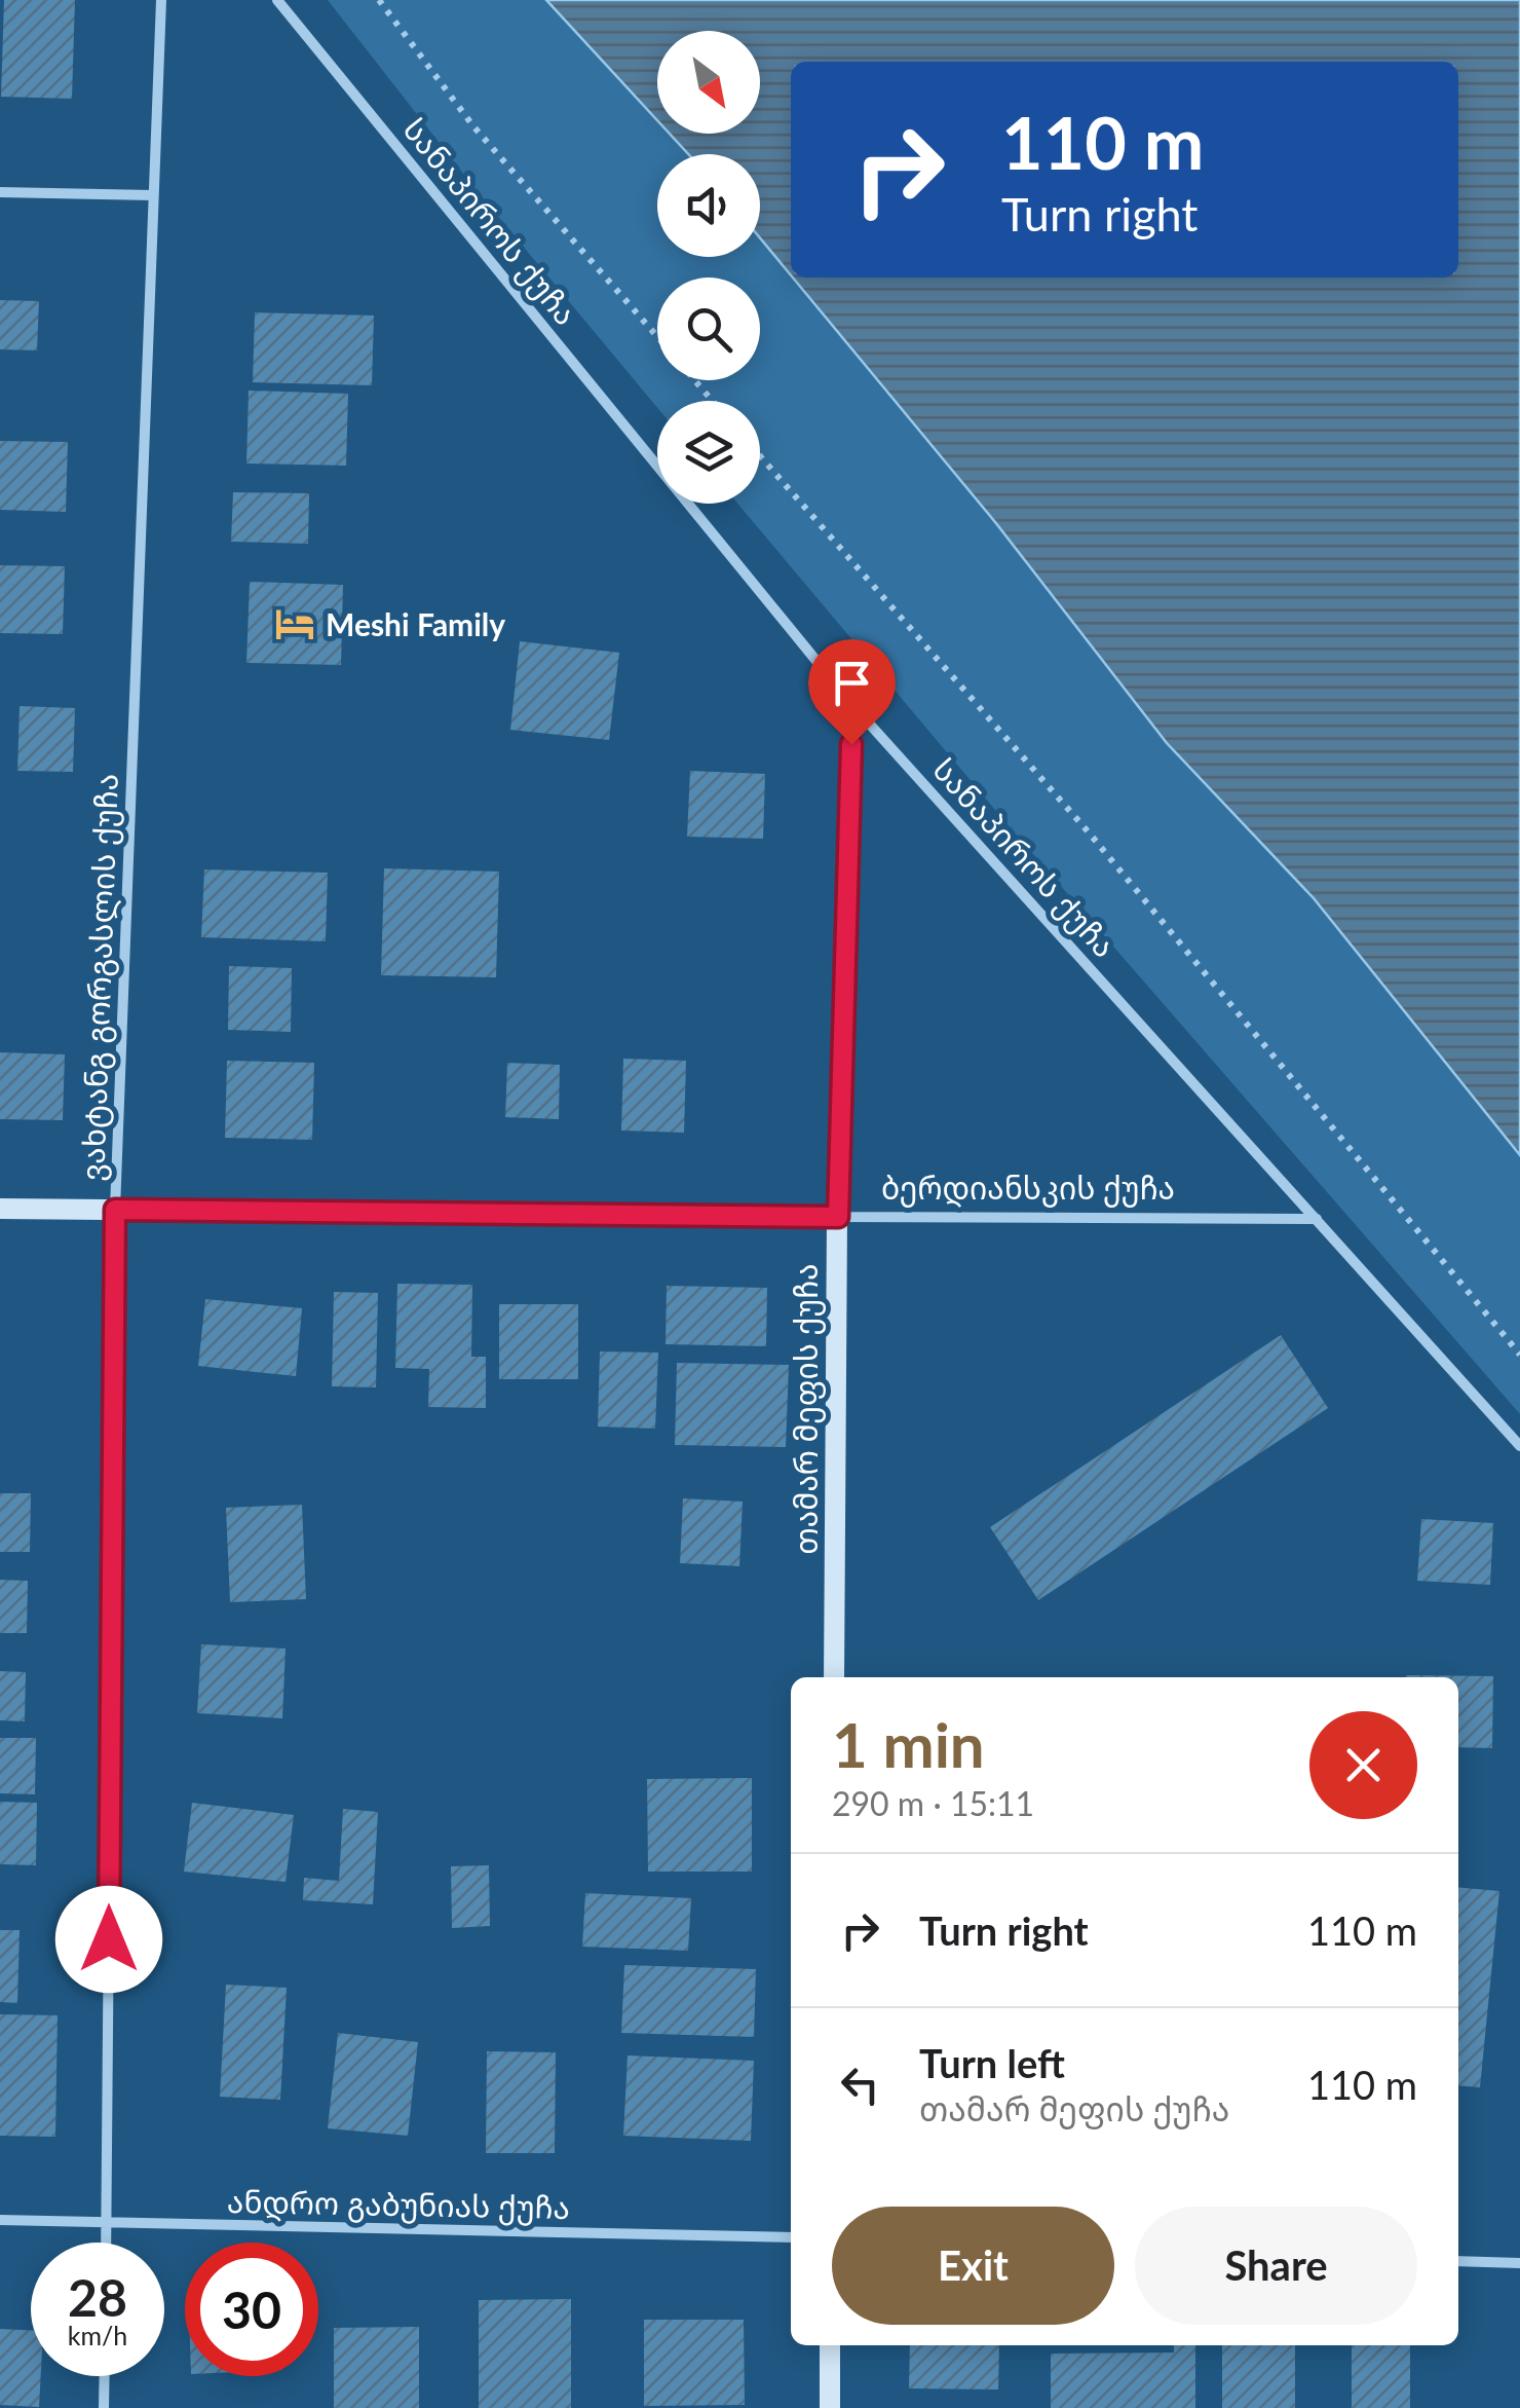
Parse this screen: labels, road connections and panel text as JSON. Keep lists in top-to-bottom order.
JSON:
{
  "streets": {
    "street": [
      "სანაპიროს ქუჩა",
      "ვახტანგ გორგასლის ქუჩა",
      "ბერდიანსკის ქუჩა",
      "თამარ მეფის ქუჩა",
      "ანდრო გაბუნიას ქუჩა"
    ]
  },
  "crossings": [
    ["სანაპიროს ქუჩა", "ბერდიანსკის ქუჩა"],
    ["სანაპიროს ქუჩა", "თამარ მეფის ქუჩა"],
    ["ვახტანგ გორგასლის ქუჩა", "ბერდიანსკის ქუჩა"],
    ["ვახტანგ გორგასლის ქუჩა", "ანდრო გაბუნიას ქუჩა"],
    ["ბერდიანსკის ქუჩა", "თამარ მეფის ქუჩა"]
  ],
  "places": {
    "hotel": ["Meshi Family"]
  },
  "north": "bottom right",
  "page": {
    "turn": ["110 m", "Turn right"],
    "heading": ["1 min", "290 m · 15:11"],
    "list": [
      {
        "name": "Turn right",
        "value": "110 m"
      },
      {
        "name": "Turn left",
        "note": "თამარ მეფის ქუჩა",
        "value": "110 m"
      }
    ],
    "buttons": ["Exit", "Share"],
    "speed": "28 km/h",
    "limit": "30"
  }
}
